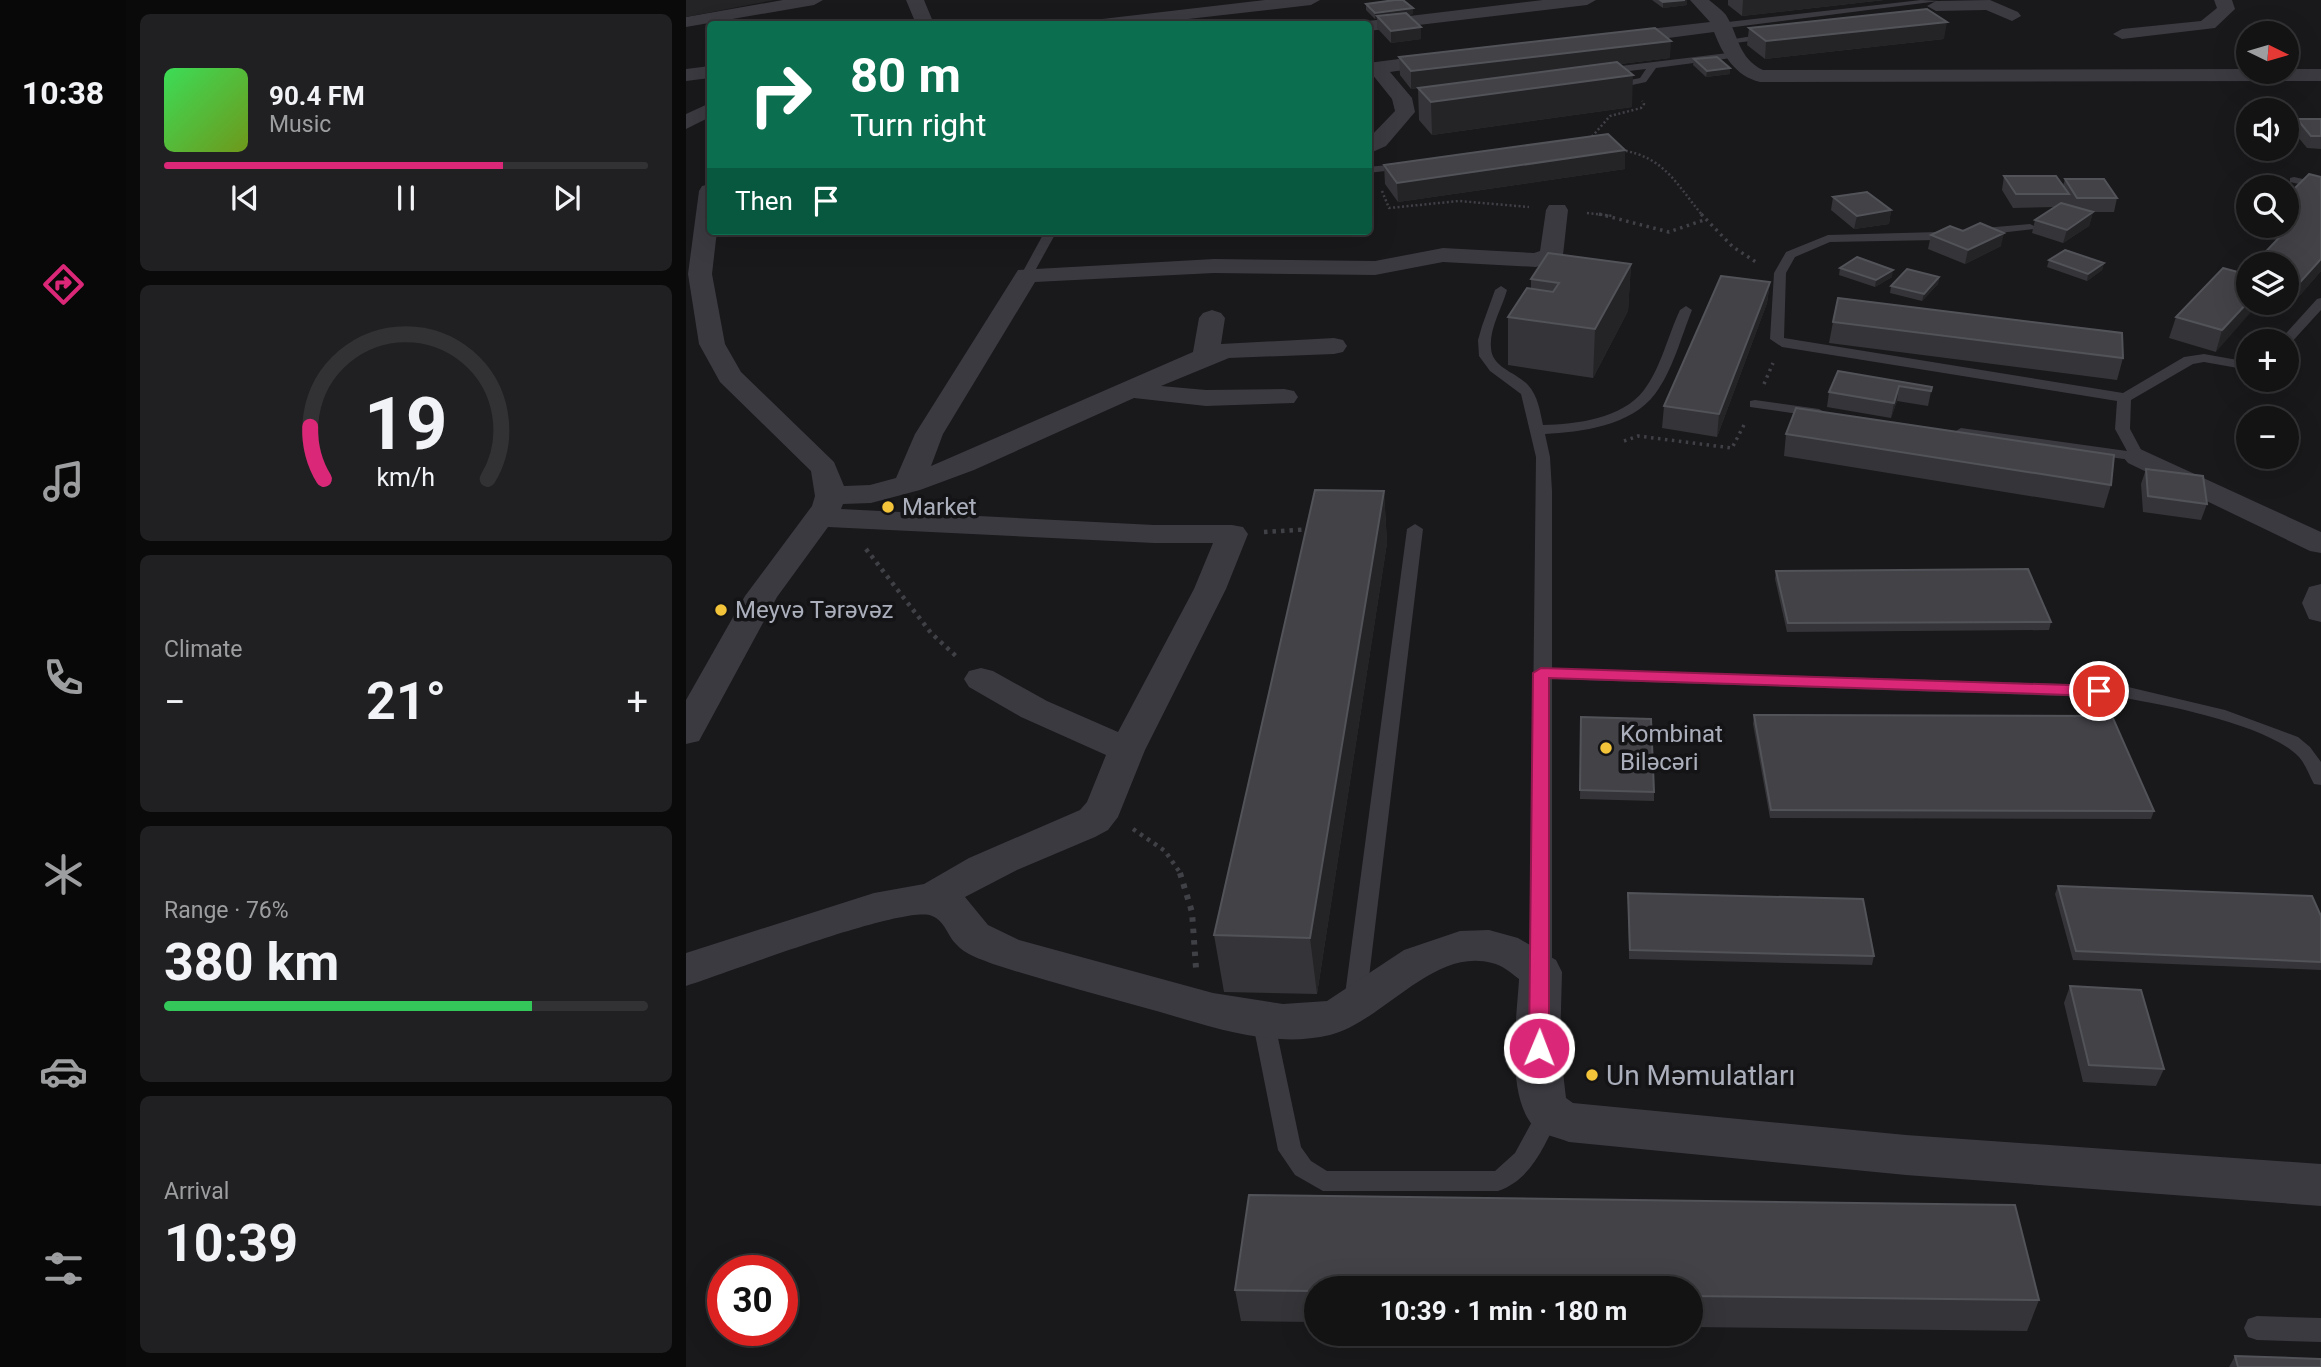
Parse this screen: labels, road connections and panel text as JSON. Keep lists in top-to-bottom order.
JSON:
{
  "places": [
    "Market",
    "Meyvə Tərəvəz",
    "Kombinat Biləcəri",
    "Un Məmulatları"
  ],
  "north": "right",
  "page": {
    "tabs": "10:38",
    "map_buttons": ["+", "−"],
    "turn": ["80 m", "Turn right"],
    "song": ["90.4 FM", "Music"],
    "then": "Then",
    "tile": [
      "Climate",
      ["Range · 76%", "380 km"],
      ["Arrival", "10:39"]
    ],
    "heat": ["−", "21°", "+"],
    "limit": "30",
    "trip": "10:39 · 1 min · 180 m",
    "gauge": ["19", "km/h"]
  }
}
